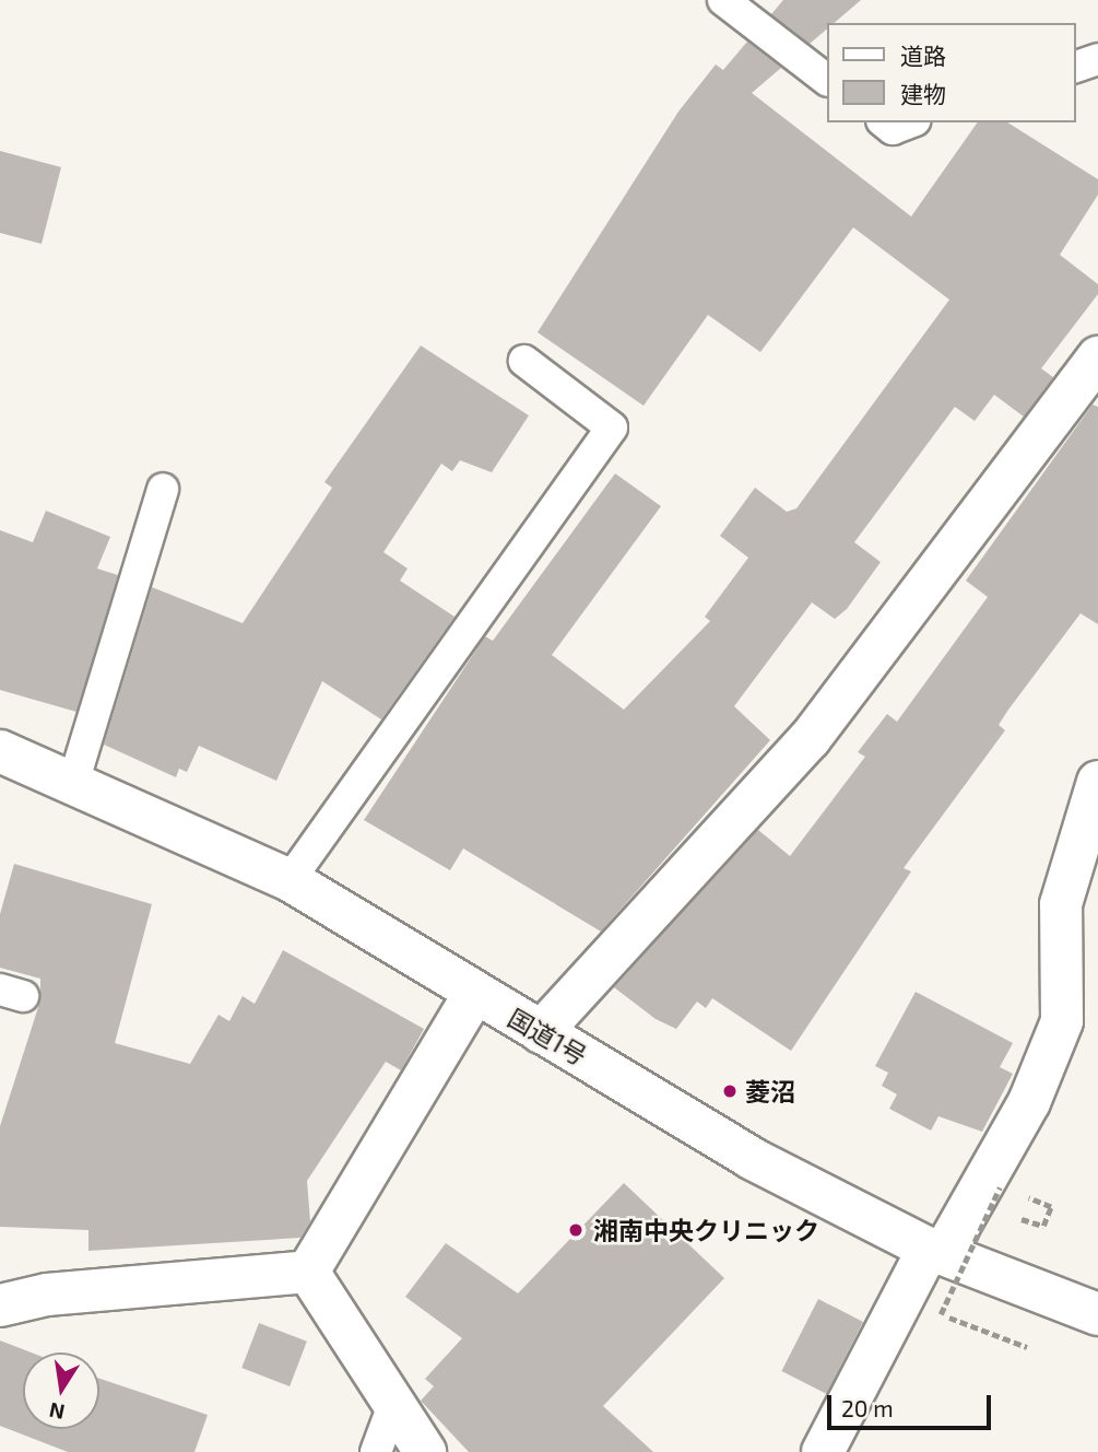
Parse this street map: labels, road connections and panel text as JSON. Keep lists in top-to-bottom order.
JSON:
{
  "streets": {
    "main road": ["国道1号"]
  },
  "places": ["菱沼", "湘南中央クリニック"],
  "legend": ["道路", "建物"],
  "scale_bar": "20 m",
  "north": "bottom"
}
